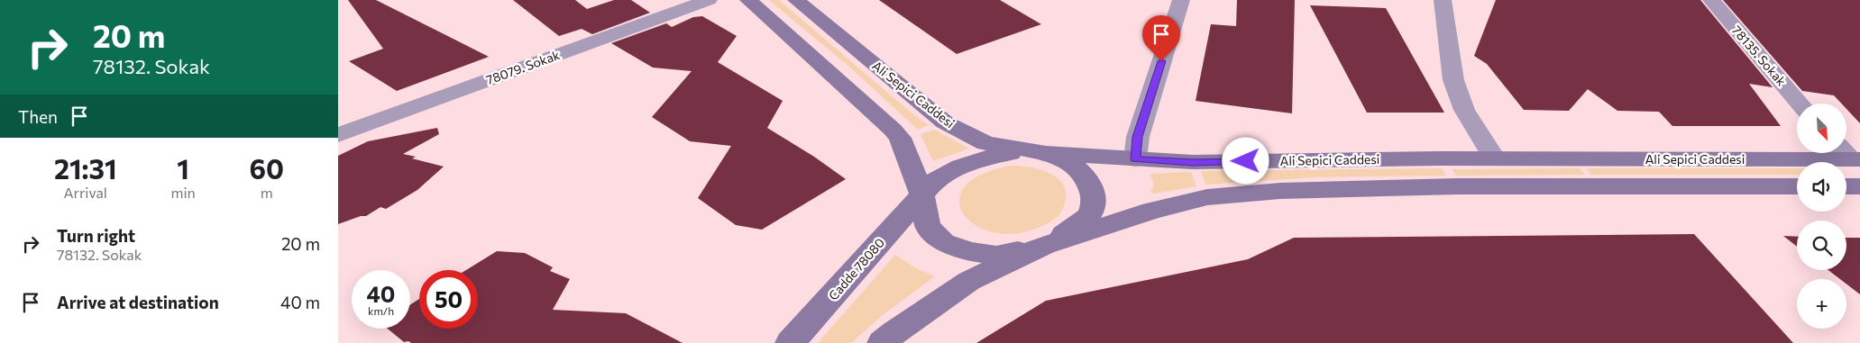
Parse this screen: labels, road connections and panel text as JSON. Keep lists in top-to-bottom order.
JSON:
{
  "streets": {
    "main road": ["Ali Sepici Caddesi", "Cadde 78080"],
    "street": ["78135. Sokak", "78079. Sokak"]
  },
  "crossings": [
    ["Ali Sepici Caddesi", "Cadde 78080"]
  ],
  "north": "bottom right",
  "page": {
    "turn": ["20 m", "78132. Sokak"],
    "then": "Then",
    "map_buttons": "+",
    "eta": [
      "21:31",
      "Arrival",
      "1",
      "min",
      "60",
      "m"
    ],
    "list": [
      {
        "name": "Turn right",
        "note": "78132. Sokak",
        "value": "20 m"
      },
      {
        "name": "Arrive at destination",
        "value": "40 m"
      }
    ],
    "speed": "40 km/h",
    "limit": "50"
  }
}
